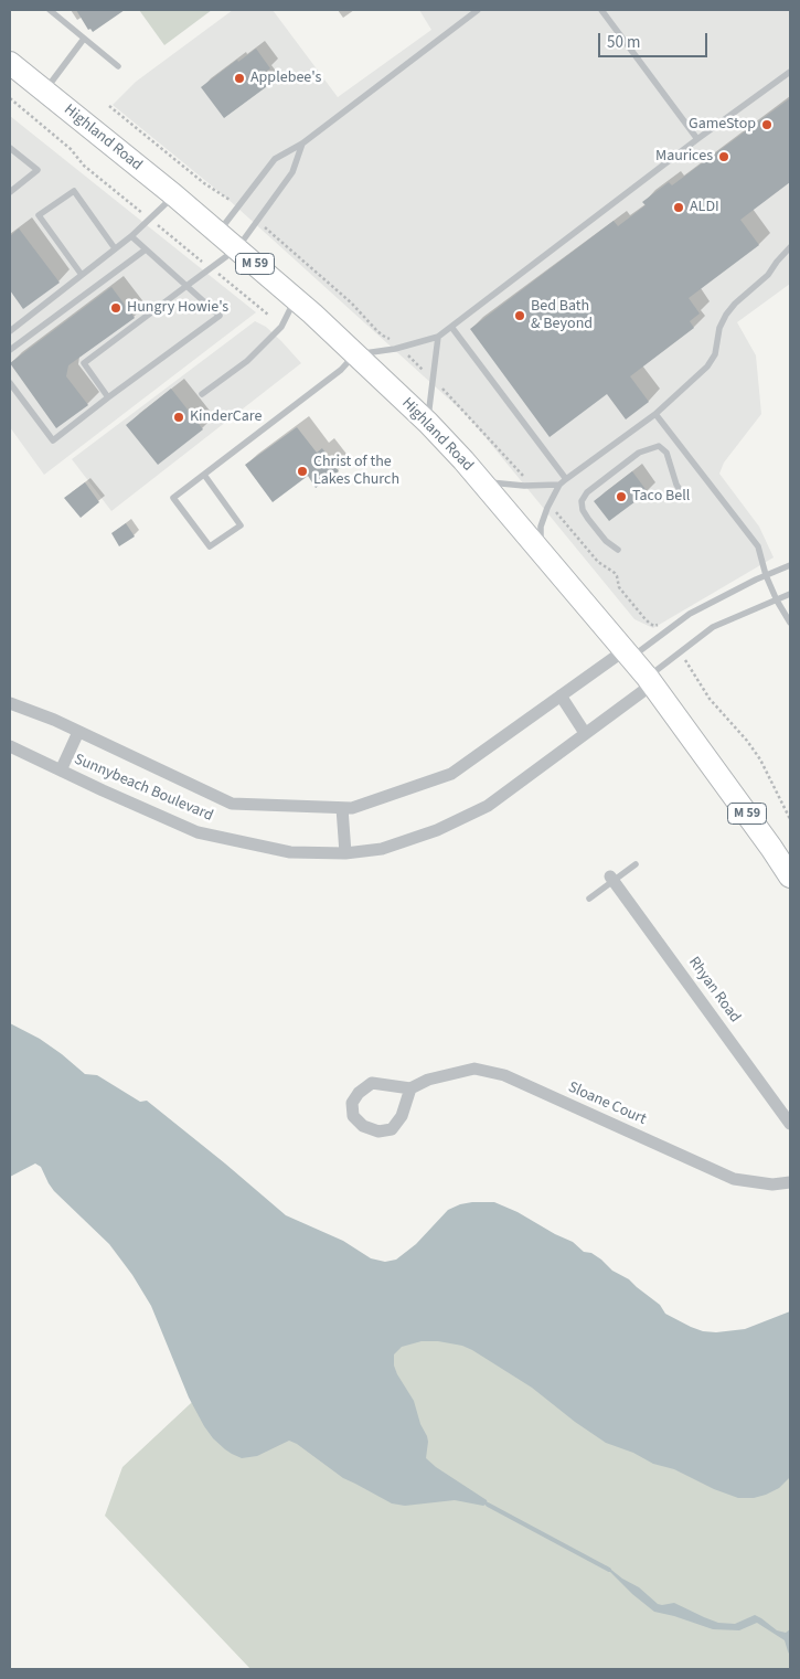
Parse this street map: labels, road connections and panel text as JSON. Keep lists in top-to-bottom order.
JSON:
{
  "streets": {
    "highway": ["Highland Road", "M 59"],
    "street": ["Sunnybeach Boulevard", "Rhyan Road", "Sloane Court"]
  },
  "crossings": [
    ["Highland Road", "Sunnybeach Boulevard"]
  ],
  "places": [
    "Applebee's",
    "GameStop",
    "Maurices",
    "ALDI",
    "Hungry Howie's",
    "Bed Bath & Beyond",
    "KinderCare",
    "Christ of the Lakes Church",
    "Taco Bell"
  ],
  "scale_bar": "50 m"
}
